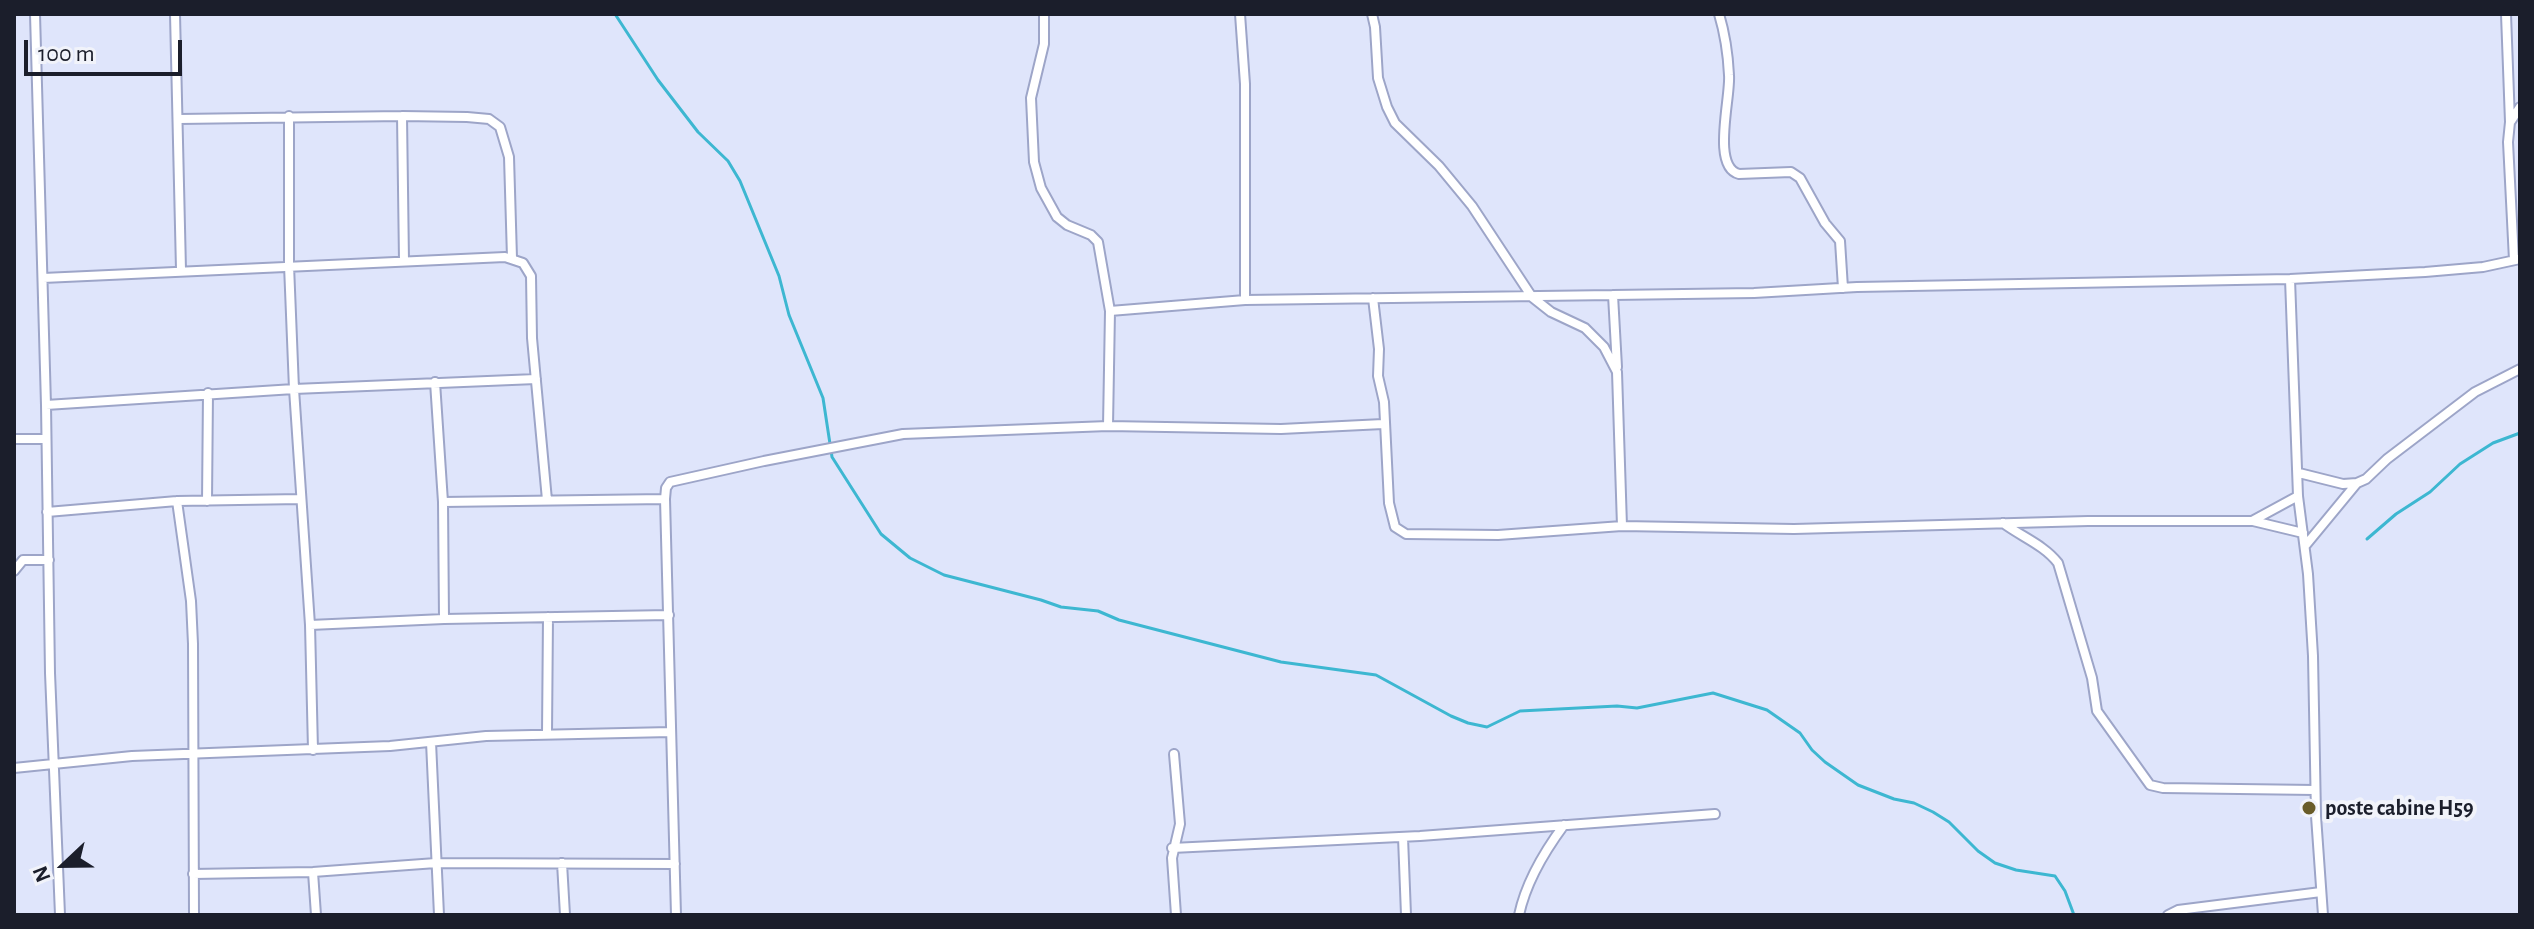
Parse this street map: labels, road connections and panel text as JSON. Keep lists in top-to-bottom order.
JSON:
{
  "places": ["poste cabine H59"],
  "scale_bar": "100 m",
  "north": "left"
}
